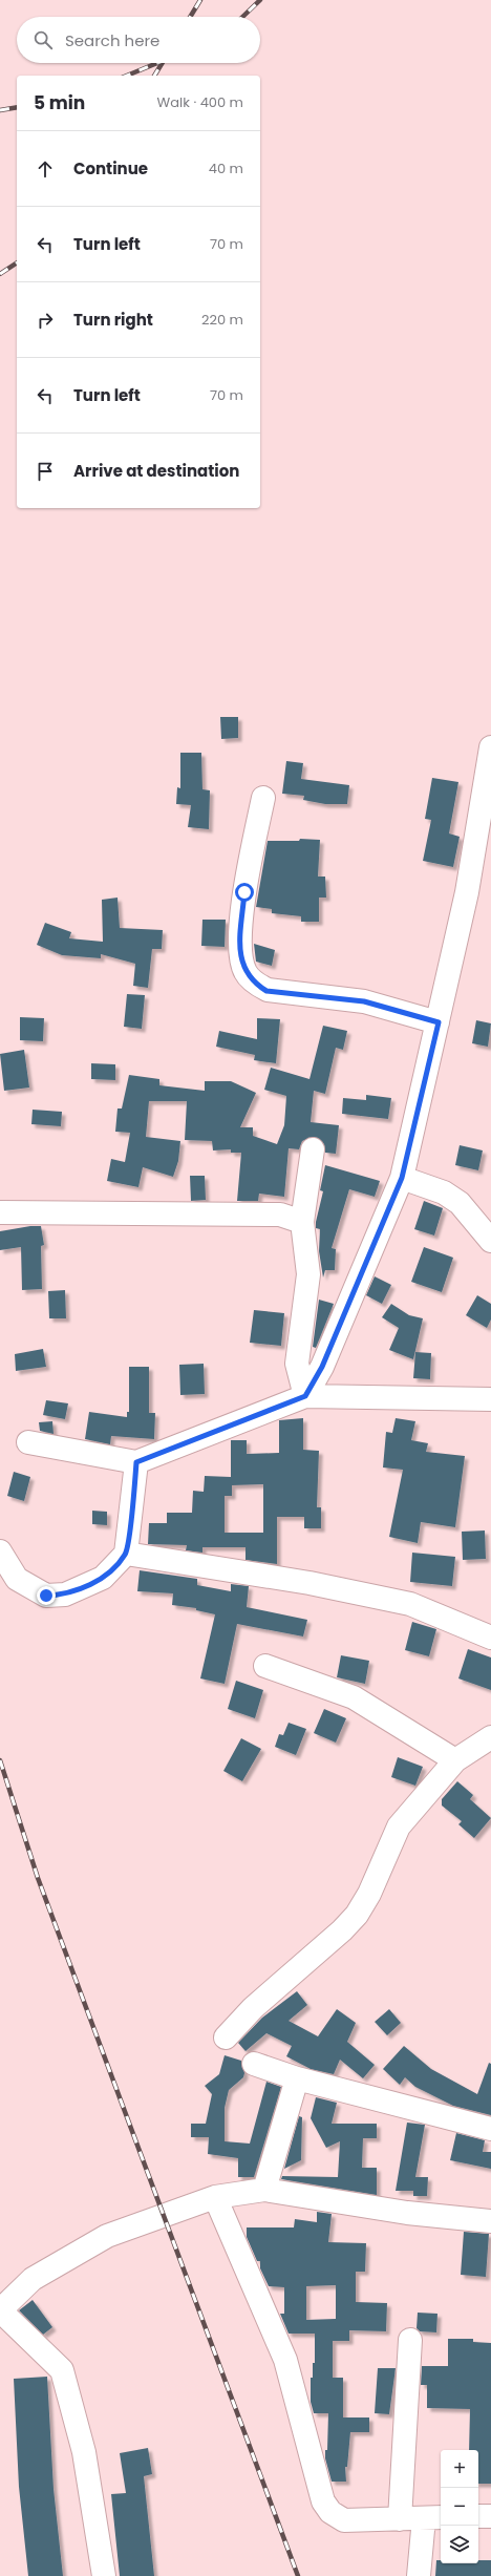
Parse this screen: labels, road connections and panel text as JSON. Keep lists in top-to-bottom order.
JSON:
{
  "page": {
    "search": "Search here",
    "heading": ["5 min", "Walk · 400 m"],
    "list": [
      ["Continue", "40 m"],
      ["Turn left", "70 m"],
      ["Turn right", "220 m"],
      ["Turn left", "70 m"],
      "Arrive at destination"
    ],
    "map_buttons": ["+", "−"]
  }
}
